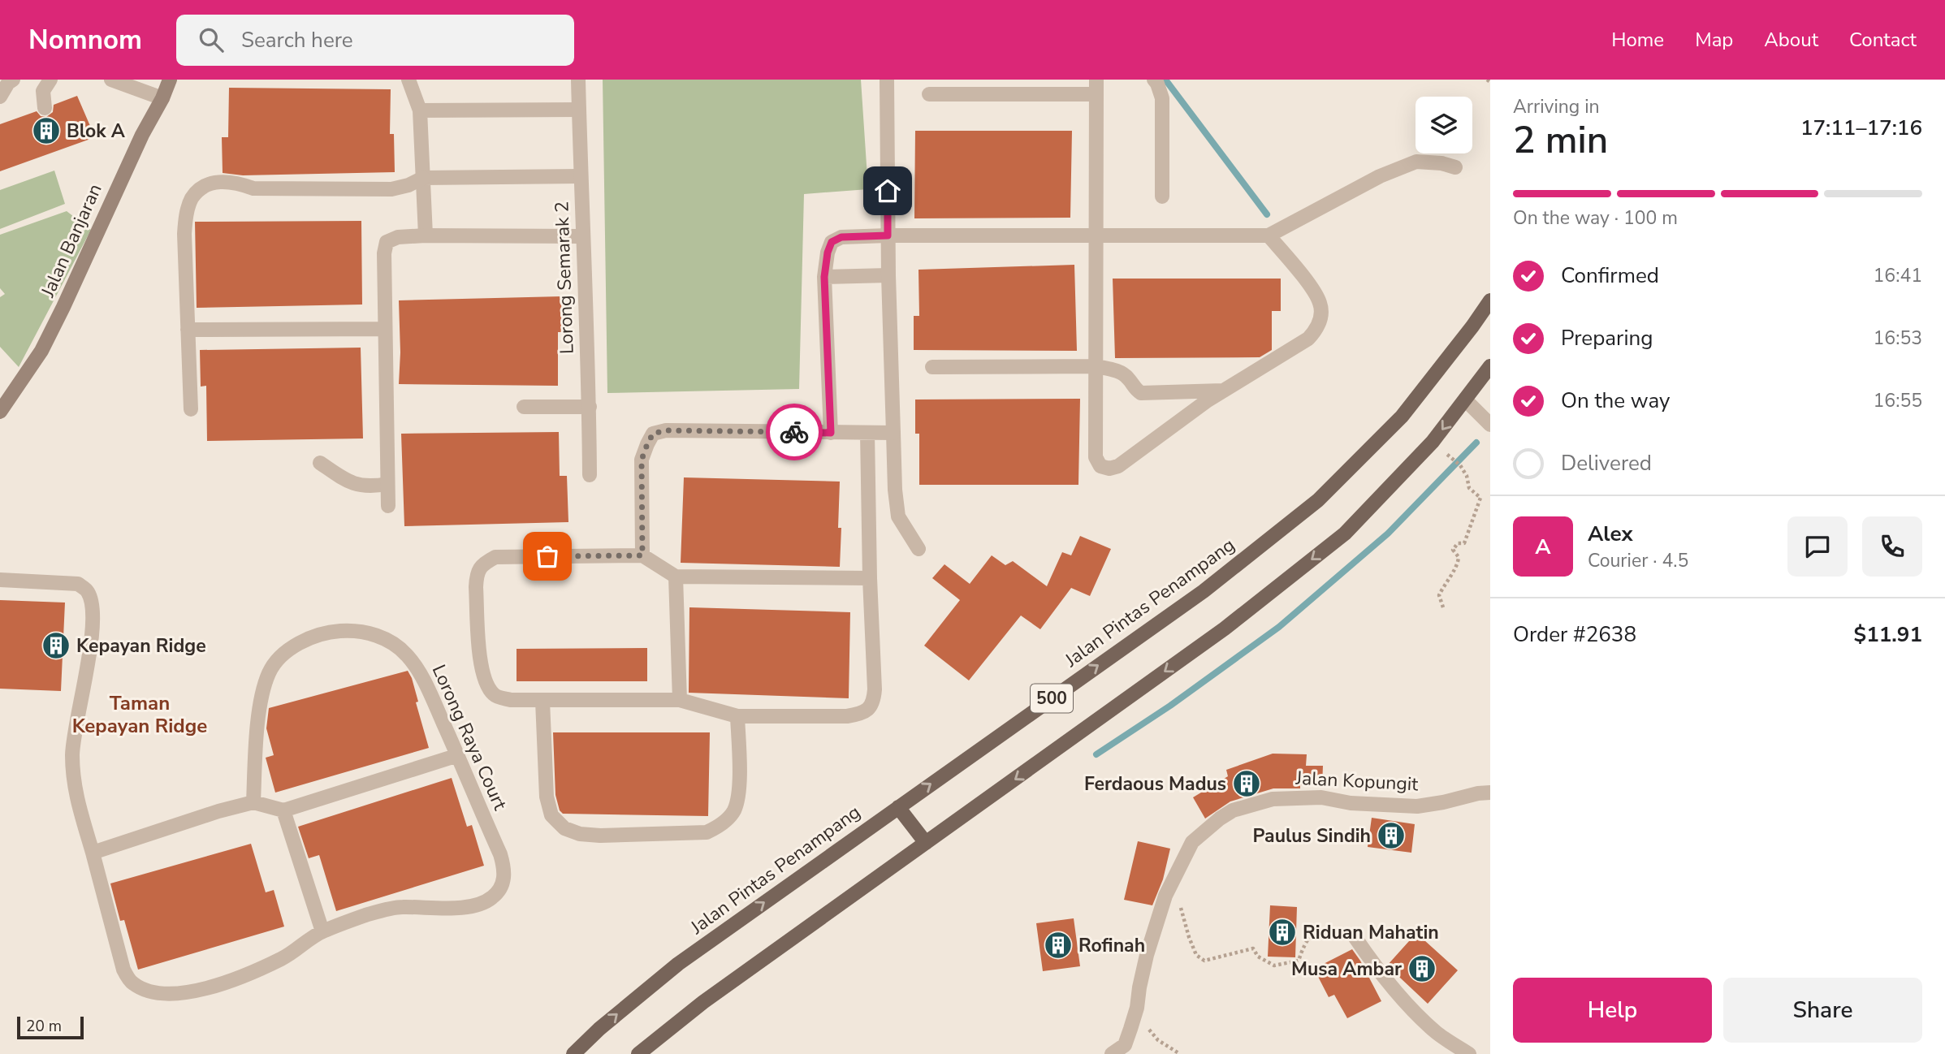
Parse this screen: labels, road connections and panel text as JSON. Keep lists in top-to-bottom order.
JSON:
{
  "streets": {
    "main road": ["Jalan Pintas Penampang", "500"],
    "street": [
      "Jalan Banjaran",
      "Lorong Semarak 2",
      "Lorong Raya Court",
      "Jalan Kopungit"
    ]
  },
  "districts": ["Taman Kepayan Ridge"],
  "places": {
    "building": [
      "Blok A",
      "Kepayan Ridge",
      "Ferdaous Madus",
      "Paulus Sindih",
      "Riduan Mahatin",
      "Rofinah",
      "Musa Ambar"
    ]
  },
  "scale_bar": "20 m",
  "page": {
    "header": "Nomnom",
    "search": "Search here",
    "nav": [
      "Home",
      "Map",
      "About",
      "Contact"
    ],
    "heading": ["2 min", "Arriving in", "17:11–17:16"],
    "panel": [
      "Alex",
      "Courier · 4.5",
      "Order #2638",
      "$11.91"
    ],
    "bar": "On the way · 100 m",
    "list": [
      ["Confirmed", "16:41"],
      ["Preparing", "16:53"],
      ["On the way", "16:55"],
      "Delivered"
    ],
    "round": "A",
    "buttons": ["Help", "Share"],
    "scale": "20 m"
  }
}
